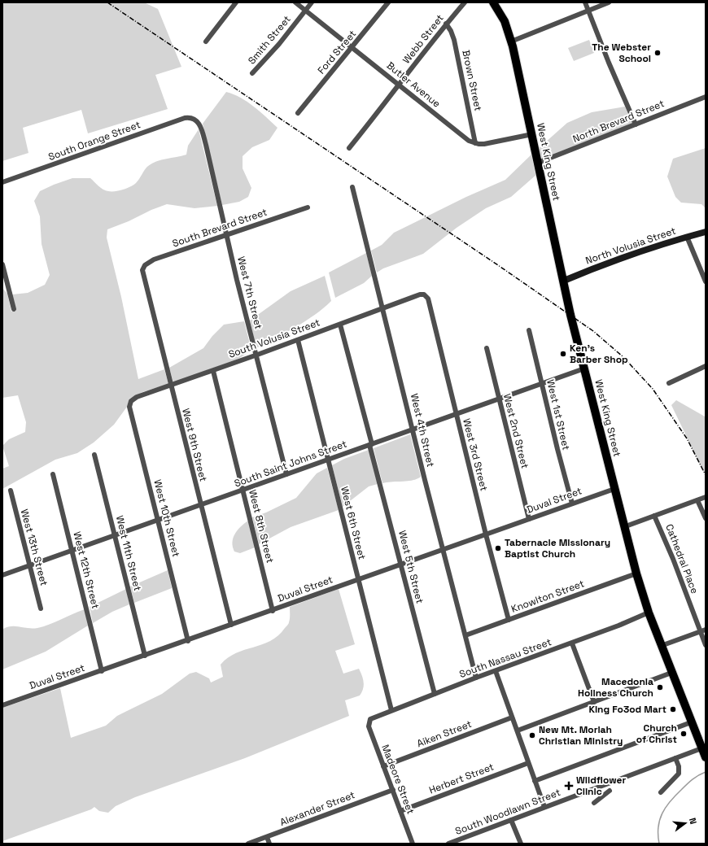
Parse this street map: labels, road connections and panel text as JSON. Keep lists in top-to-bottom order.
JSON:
{
  "streets": {
    "main road": ["West King Street", "North Volusia Street"],
    "street": [
      "Webb Street",
      "Smith Street",
      "Ford Street",
      "Brown Street",
      "Butler Avenue",
      "North Brevard Street",
      "South Orange Street",
      "South Brevard Street",
      "West 7th Street",
      "South Volusia Street",
      "West 1st Street",
      "West 4th Street",
      "West 2nd Street",
      "West 9th Street",
      "West 3rd Street",
      "South Saint Johns Street",
      "Duval Street",
      "West 10th Street",
      "West 6th Street",
      "West 8th Street",
      "West 13th Street",
      "West 11th Street",
      "Cathedral Place",
      "West 5th Street",
      "West 12th Street",
      "Knowlton Street",
      "South Nassau Street",
      "Aiken Street",
      "Herbert Street",
      "Madeore Street",
      "Alexander Street",
      "South Woodlawn Street"
    ]
  },
  "crossings": [
    ["Webb Street", "Brown Street"],
    ["Webb Street", "Butler Avenue"],
    ["Smith Street", "Butler Avenue"],
    ["Ford Street", "Butler Avenue"],
    ["Brown Street", "Butler Avenue"],
    ["North Brevard Street", "West King Street"],
    ["South Orange Street", "West 7th Street"],
    ["West King Street", "North Volusia Street"],
    ["West King Street", "South Saint Johns Street"],
    ["West King Street", "Duval Street"],
    ["West King Street", "Knowlton Street"],
    ["West King Street", "South Nassau Street"],
    ["West King Street", "South Woodlawn Street"],
    ["South Brevard Street", "West 7th Street"],
    ["South Brevard Street", "West 9th Street"],
    ["West 7th Street", "South Volusia Street"],
    ["West 7th Street", "South Saint Johns Street"],
    ["South Volusia Street", "West 4th Street"],
    ["South Volusia Street", "West 9th Street"],
    ["South Volusia Street", "West 3rd Street"],
    ["South Volusia Street", "West 10th Street"],
    ["South Volusia Street", "West 6th Street"],
    ["South Volusia Street", "West 8th Street"],
    ["South Volusia Street", "West 5th Street"],
    ["West 1st Street", "South Saint Johns Street"],
    ["West 1st Street", "Duval Street"],
    ["West 4th Street", "South Saint Johns Street"],
    ["West 4th Street", "Duval Street"],
    ["West 4th Street", "Knowlton Street"],
    ["West 4th Street", "South Nassau Street"],
    ["West 2nd Street", "South Saint Johns Street"],
    ["West 2nd Street", "Duval Street"],
    ["West 9th Street", "South Saint Johns Street"],
    ["West 9th Street", "Duval Street"],
    ["West 3rd Street", "South Saint Johns Street"],
    ["West 3rd Street", "Duval Street"],
    ["West 3rd Street", "Knowlton Street"],
    ["South Saint Johns Street", "West 10th Street"],
    ["South Saint Johns Street", "West 6th Street"],
    ["South Saint Johns Street", "West 8th Street"],
    ["South Saint Johns Street", "West 13th Street"],
    ["South Saint Johns Street", "West 11th Street"],
    ["South Saint Johns Street", "West 5th Street"],
    ["South Saint Johns Street", "West 12th Street"],
    ["Duval Street", "West 10th Street"],
    ["Duval Street", "West 6th Street"],
    ["Duval Street", "West 8th Street"],
    ["Duval Street", "West 11th Street"],
    ["Duval Street", "West 5th Street"],
    ["Duval Street", "West 12th Street"],
    ["West 6th Street", "South Nassau Street"],
    ["West 5th Street", "South Nassau Street"],
    ["South Nassau Street", "Madeore Street"],
    ["Aiken Street", "Madeore Street"],
    ["Herbert Street", "Madeore Street"],
    ["Madeore Street", "Alexander Street"]
  ],
  "places": {
    "other": [
      "The Webster School",
      "Ken's Barber Shop",
      "Tabernacle Missionary Baptist Church",
      "Macedonia Holiness Church",
      "King Fo3od Mart",
      "Church of Christ",
      "New Mt. Moriah Christian Ministry"
    ],
    "health": ["Wildflower Clinic"]
  },
  "north": "right"
}
